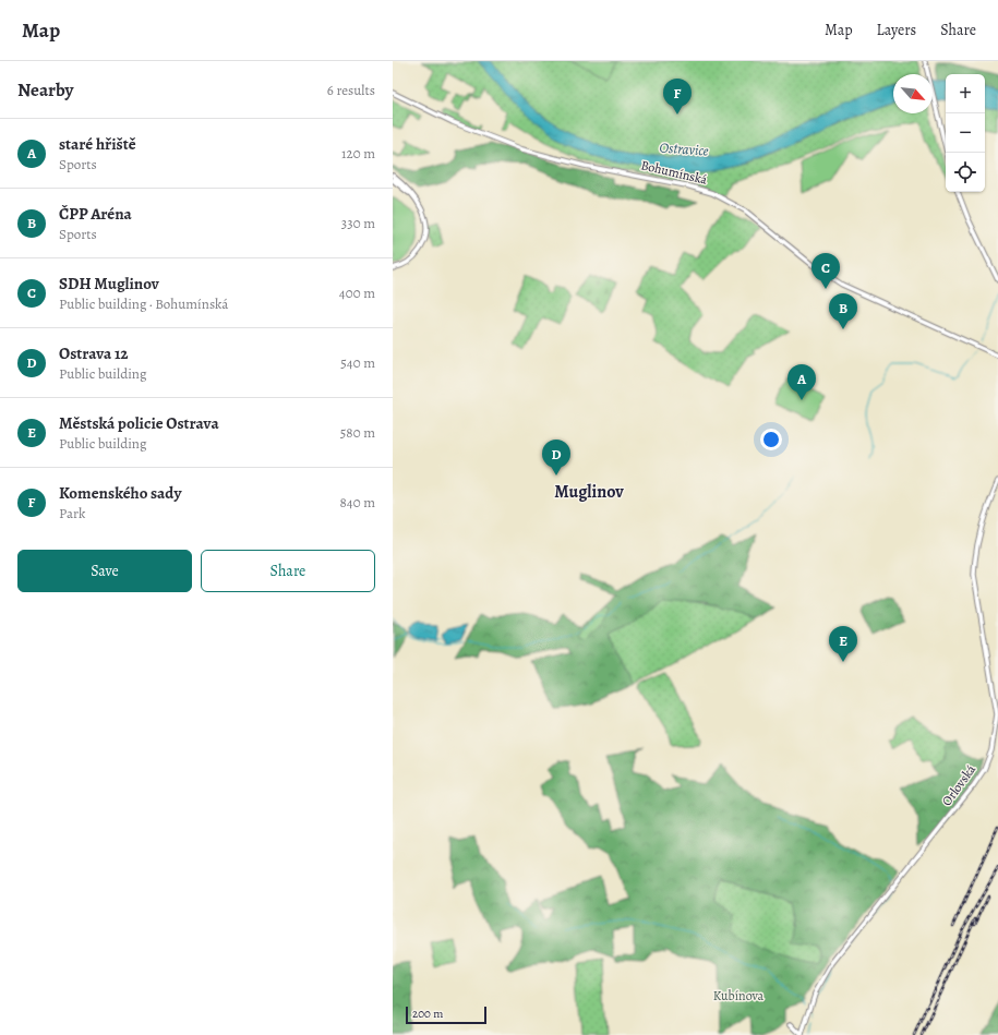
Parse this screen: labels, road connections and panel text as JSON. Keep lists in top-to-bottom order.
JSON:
{
  "streets": {
    "main road": ["Bohumínská", "Orlovská"]
  },
  "districts": ["Muglinov"],
  "water": ["Ostravice"],
  "parks": ["Kubínova"],
  "scale_bar": "200 m",
  "north": "bottom right",
  "page": {
    "header": "Map",
    "nav": ["Map", "Layers", "Share"],
    "heading": ["Nearby", "6 results"],
    "map_buttons": ["+", "−"],
    "pins": [
      "F",
      "C",
      "B",
      "A",
      "D",
      "E"
    ],
    "list": [
      {
        "mark": "A",
        "name": "staré hřiště",
        "note": "Sports",
        "value": "120 m"
      },
      {
        "mark": "B",
        "name": "ČPP Aréna",
        "note": "Sports",
        "value": "330 m"
      },
      {
        "mark": "C",
        "name": "SDH Muglinov",
        "note": "Public building · Bohumínská",
        "value": "400 m"
      },
      {
        "mark": "D",
        "name": "Ostrava 12",
        "note": "Public building",
        "value": "540 m"
      },
      {
        "mark": "E",
        "name": "Městská policie Ostrava",
        "note": "Public building",
        "value": "580 m"
      },
      {
        "mark": "F",
        "name": "Komenského sady",
        "note": "Park",
        "value": "840 m"
      }
    ],
    "buttons": ["Save", "Share"],
    "scale": "200 m"
  }
}
